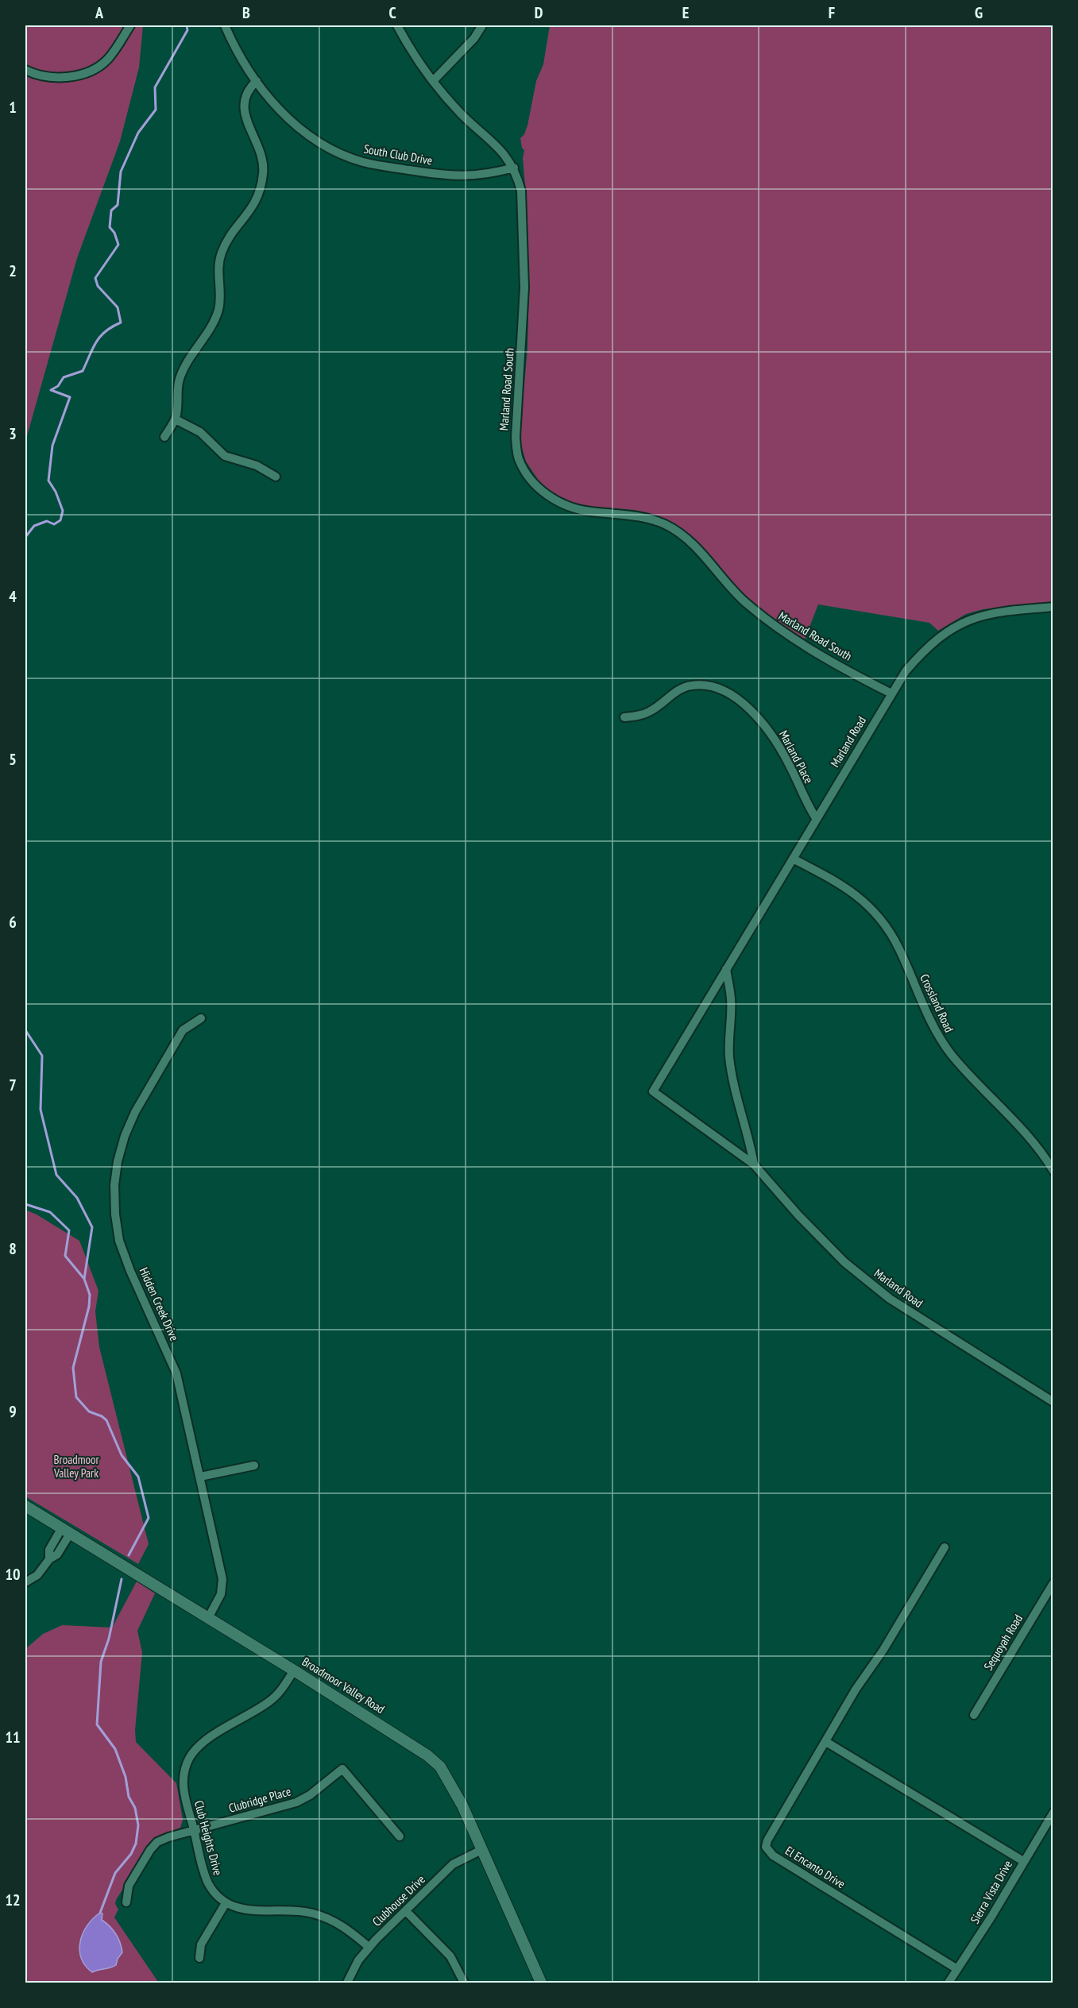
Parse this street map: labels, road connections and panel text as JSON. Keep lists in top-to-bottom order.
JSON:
{
  "streets": {
    "street": [
      "South Club Drive",
      "Marland Road South",
      "Marland Road",
      "Marland Place",
      "Crossland Road",
      "Hidden Creek Drive",
      "Sequoyah Road",
      "Broadmoor Valley Road",
      "Clubridge Place",
      "Club Heights Drive",
      "El Encanto Drive",
      "Sierra Vista Drive",
      "Clubhouse Drive"
    ]
  },
  "crossings": [
    ["South Club Drive", "Marland Road South"],
    ["Marland Road South", "Marland Road"],
    ["Marland Road", "Marland Place"],
    ["Marland Road", "Crossland Road"],
    ["Hidden Creek Drive", "Broadmoor Valley Road"],
    ["Broadmoor Valley Road", "Club Heights Drive"],
    ["Broadmoor Valley Road", "Clubhouse Drive"],
    ["Clubridge Place", "Club Heights Drive"],
    ["Club Heights Drive", "Clubhouse Drive"],
    ["El Encanto Drive", "Sierra Vista Drive"]
  ],
  "parks": ["Broadmoor Valley Park"],
  "grid": {
    "columns": [
      "A",
      "B",
      "C",
      "D",
      "E",
      "F",
      "G"
    ],
    "rows": [
      "1",
      "2",
      "3",
      "4",
      "5",
      "6",
      "7",
      "8",
      "9",
      "10",
      "11",
      "12"
    ]
  }
}
